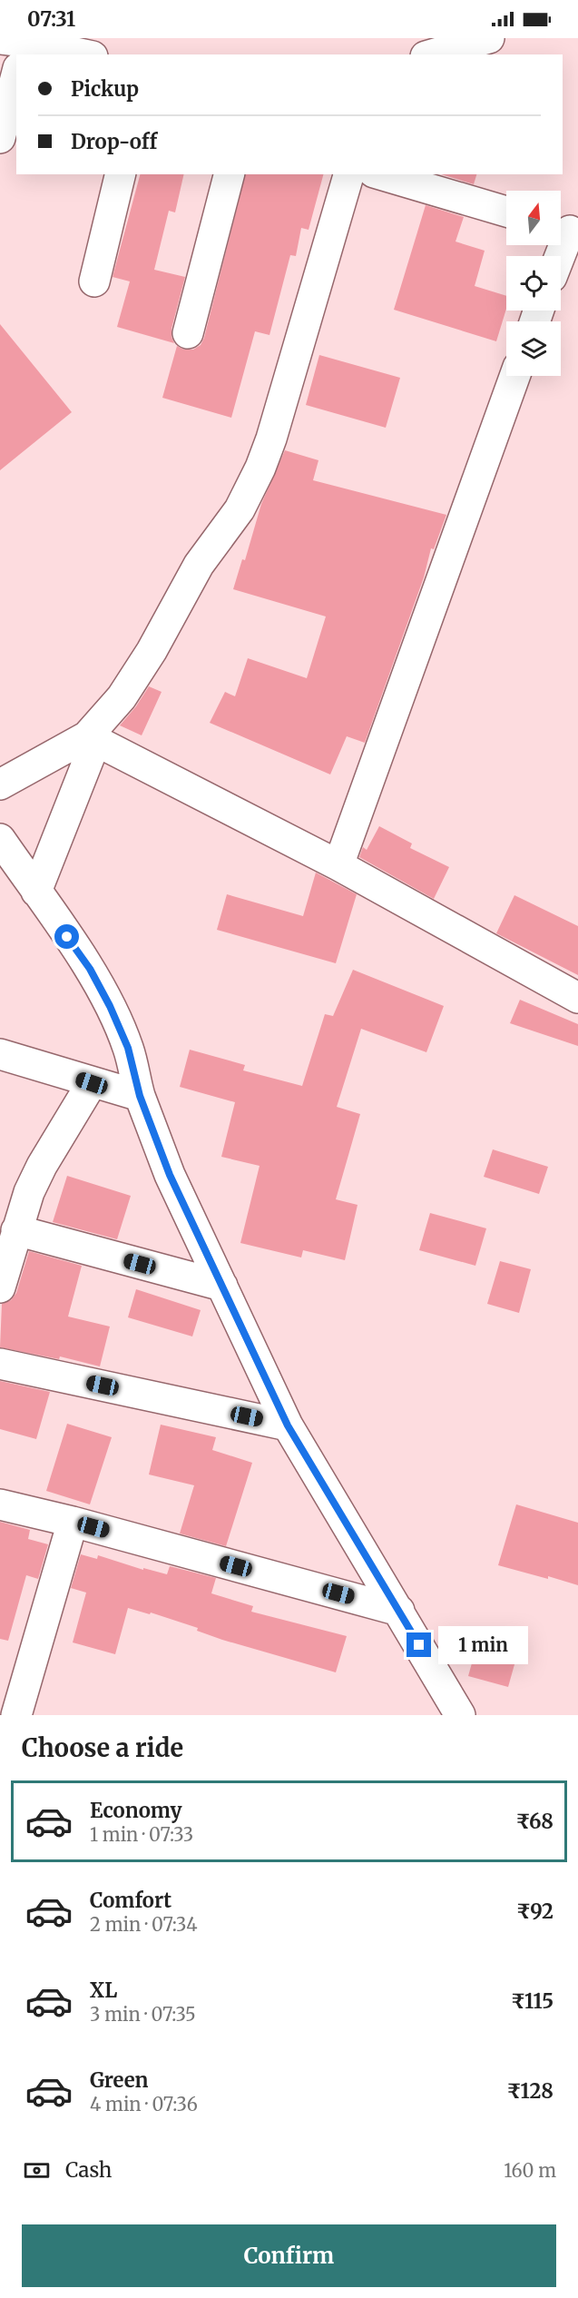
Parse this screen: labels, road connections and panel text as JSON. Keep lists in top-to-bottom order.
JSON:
{
  "north": "top",
  "page": {
    "status": "07:31",
    "banner": ["Pickup", "Drop-off"],
    "bubble": "1 min",
    "heading": "Choose a ride",
    "list": [
      {
        "name": "Economy",
        "note": "1 min · 07:33",
        "value": "₹68"
      },
      {
        "name": "Comfort",
        "note": "2 min · 07:34",
        "value": "₹92"
      },
      {
        "name": "XL",
        "note": "3 min · 07:35",
        "value": "₹115"
      },
      {
        "name": "Green",
        "note": "4 min · 07:36",
        "value": "₹128"
      }
    ],
    "pay": ["Cash", "160 m"],
    "buttons": "Confirm"
  }
}
